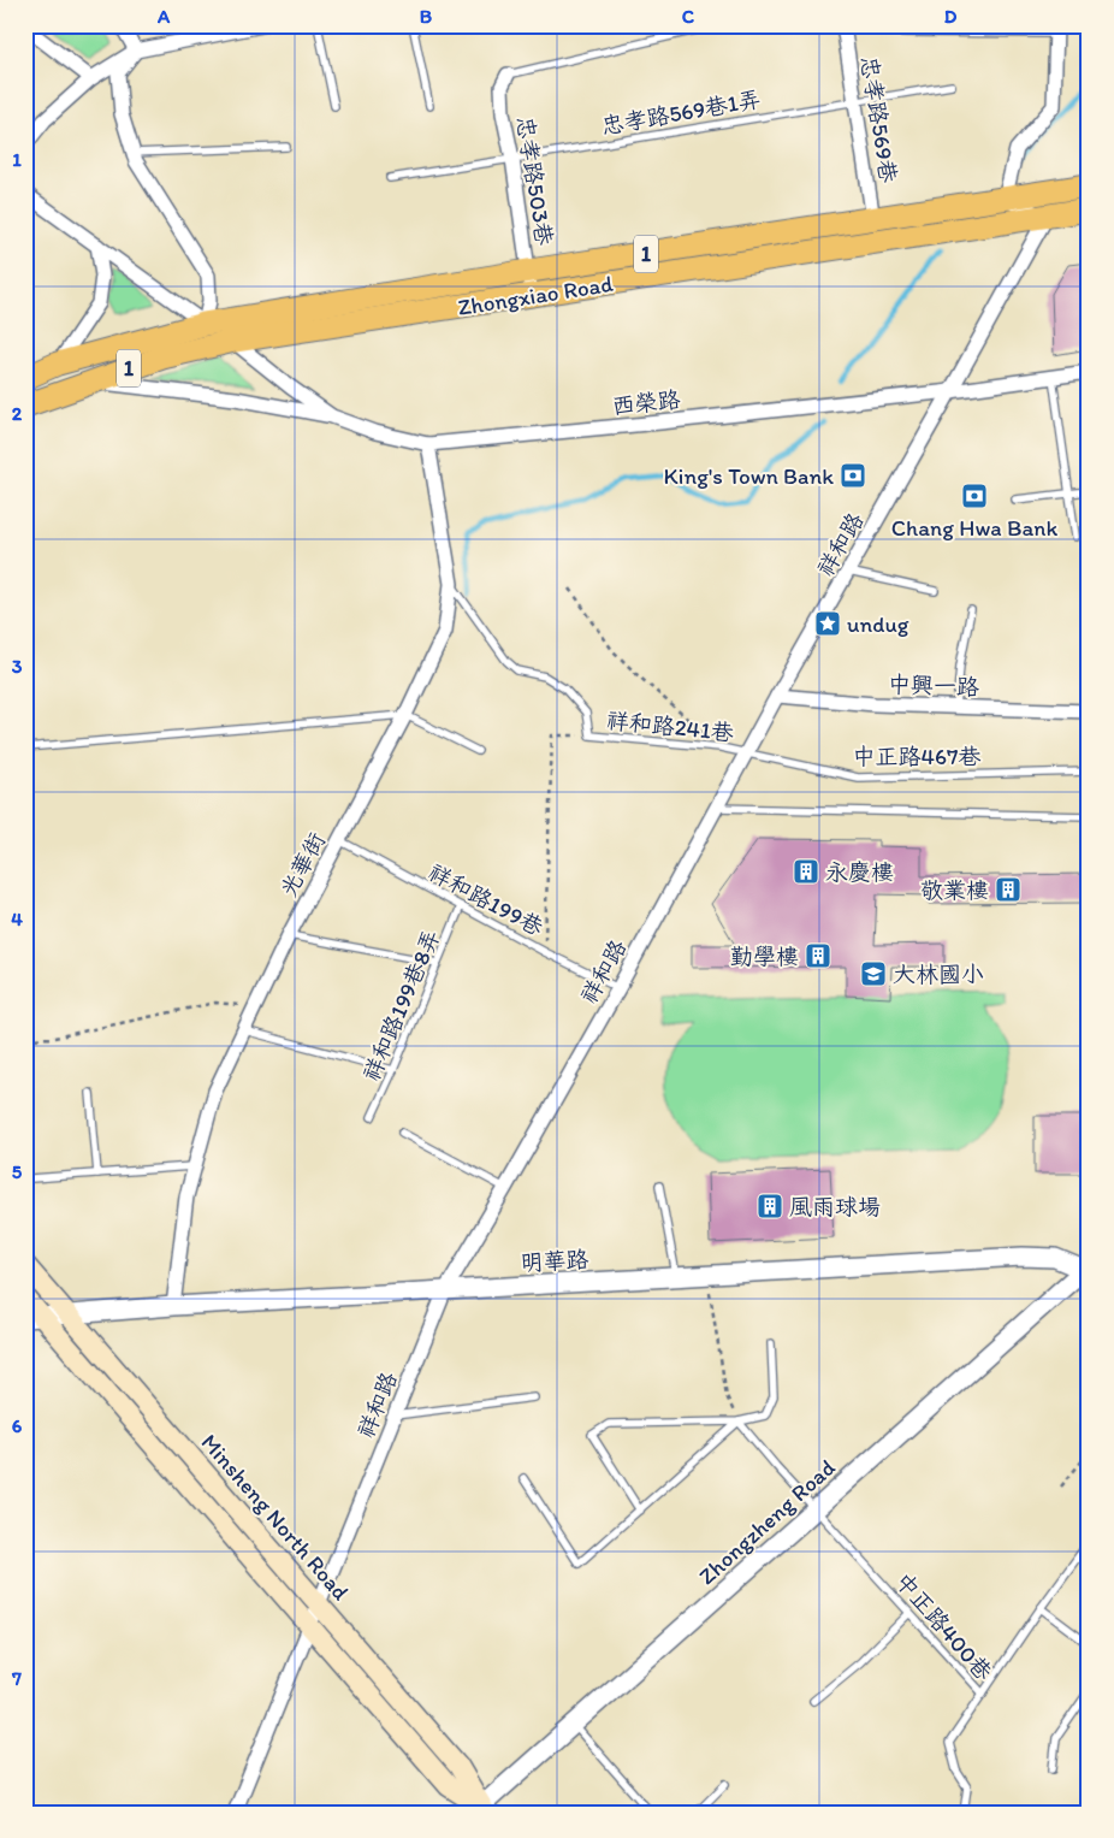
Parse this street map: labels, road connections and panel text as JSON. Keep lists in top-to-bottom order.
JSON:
{
  "streets": {
    "main road": ["1", "Zhongxiao Road", "Minsheng North Road"],
    "street": [
      "忠孝路569巷",
      "忠孝路503巷",
      "西榮路",
      "祥和路",
      "中興一路",
      "光華街",
      "明華路",
      "Zhongzheng Road"
    ],
    "lane": [
      "忠孝路569巷1弄",
      "祥和路241巷",
      "中正路467巷",
      "祥和路199巷",
      "祥和路199巷8弄",
      "中正路400巷"
    ]
  },
  "crossings": [
    ["忠孝路569巷1弄", "忠孝路569巷"],
    ["忠孝路569巷1弄", "忠孝路503巷"],
    ["忠孝路569巷", "Zhongxiao Road"],
    ["忠孝路503巷", "Zhongxiao Road"],
    ["Zhongxiao Road", "西榮路"],
    ["Zhongxiao Road", "祥和路"],
    ["西榮路", "祥和路"],
    ["西榮路", "光華街"],
    ["祥和路", "中興一路"],
    ["祥和路", "祥和路241巷"],
    ["祥和路", "中正路467巷"],
    ["祥和路", "祥和路199巷"],
    ["祥和路", "明華路"],
    ["祥和路", "Minsheng North Road"],
    ["祥和路241巷", "中正路467巷"],
    ["祥和路241巷", "光華街"],
    ["光華街", "祥和路199巷"],
    ["光華街", "明華路"],
    ["祥和路199巷", "祥和路199巷8弄"],
    ["明華路", "Minsheng North Road"],
    ["明華路", "Zhongzheng Road"],
    ["Minsheng North Road", "Zhongzheng Road"],
    ["Zhongzheng Road", "中正路400巷"]
  ],
  "places": {
    "bank": ["King's Town Bank", "Chang Hwa Bank"],
    "place": ["undug"],
    "building": [
      "永慶樓",
      "敬業樓",
      "勤學樓",
      "風雨球場"
    ],
    "school or university": ["大林國小"]
  },
  "grid": {
    "columns": [
      "A",
      "B",
      "C",
      "D"
    ],
    "rows": [
      "1",
      "2",
      "3",
      "4",
      "5",
      "6",
      "7"
    ]
  }
}
